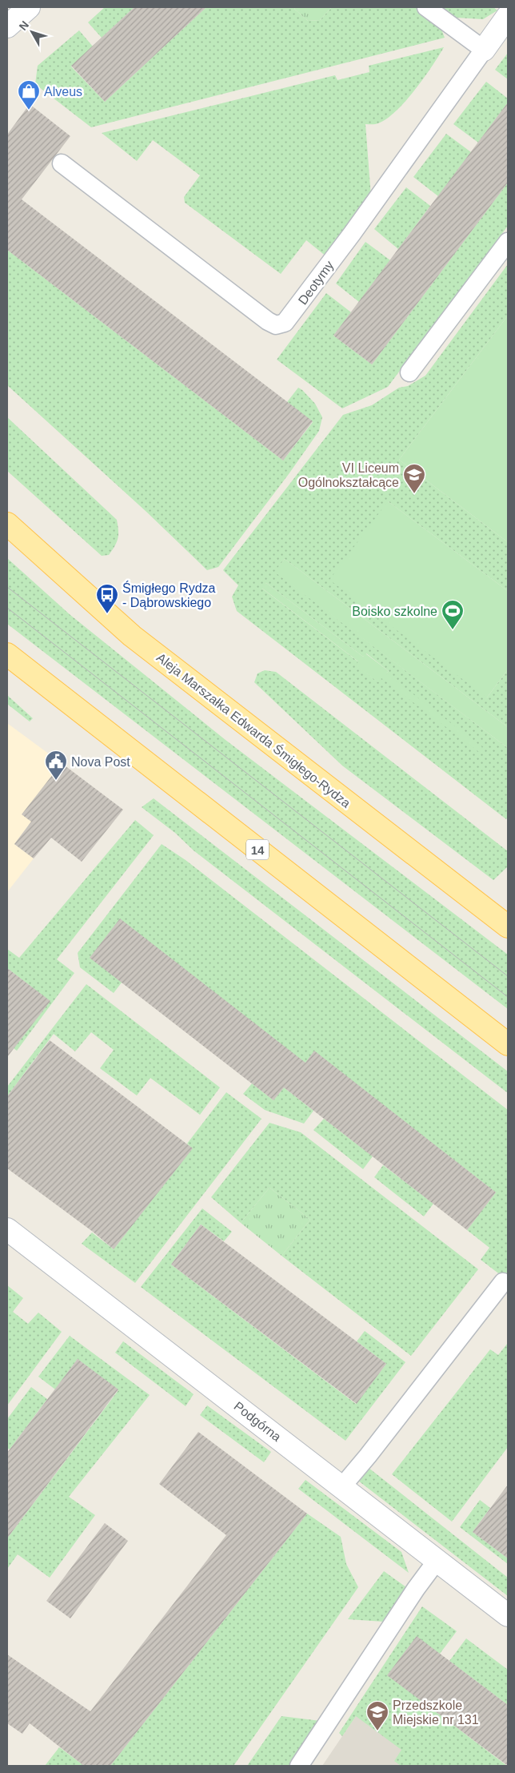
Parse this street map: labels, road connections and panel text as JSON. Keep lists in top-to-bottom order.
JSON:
{
  "streets": {
    "main road": ["Aleja Marszałka Edwarda Śmigłego-Rydza", "14"],
    "street": ["Deotymy", "Podgórna"]
  },
  "places": {
    "shop": ["Alveus"],
    "school or university": ["VI Liceum Ogólnokształcące", "Przedszkole Miejskie nr 131"],
    "bus stop": ["Śmigłego Rydza - Dąbrowskiego"],
    "sports": ["Boisko szkolne"],
    "public building": ["Nova Post"]
  },
  "north": "top left"
}
